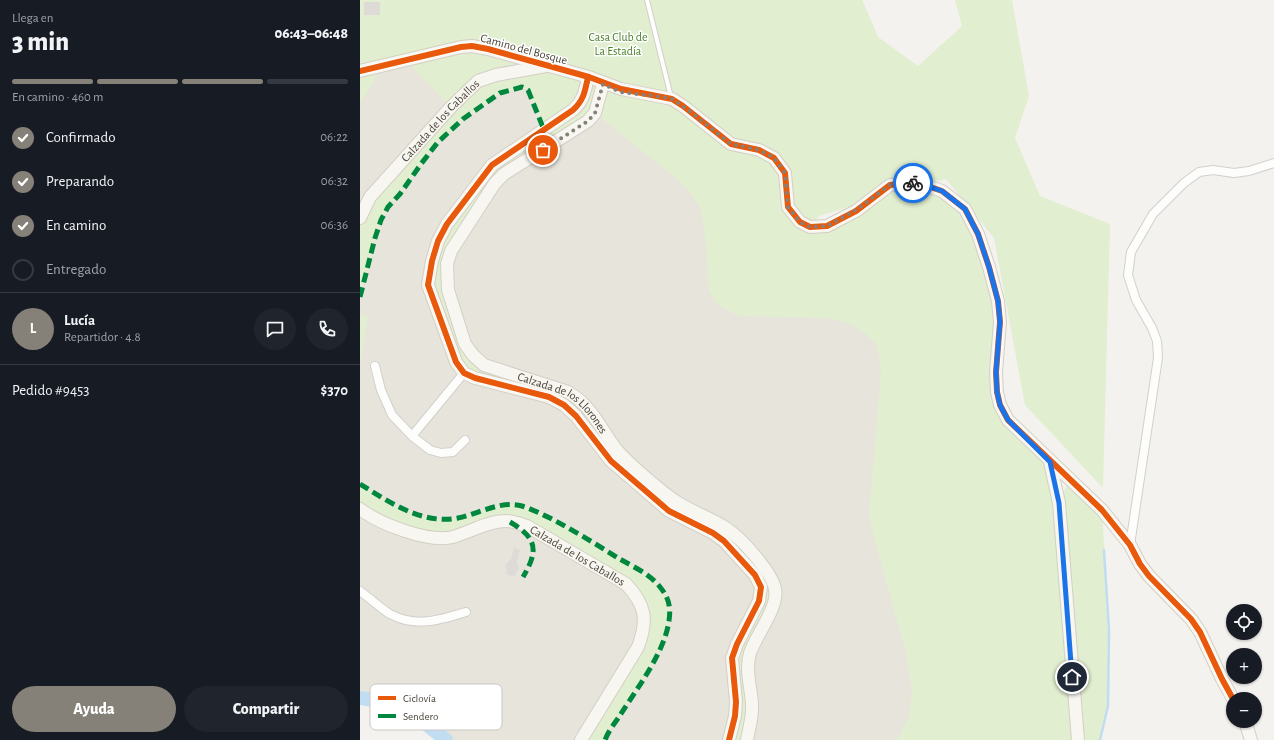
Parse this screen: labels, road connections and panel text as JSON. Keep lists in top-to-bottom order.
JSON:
{
  "streets": {
    "street": ["Camino del Bosque", "Calzada de los Caballos", "Calzada de los Llorones"]
  },
  "crossings": [
    ["Camino del Bosque", "Calzada de los Caballos"],
    ["Camino del Bosque", "Calzada de los Llorones"]
  ],
  "parks": ["Casa Club de La Estadía"],
  "legend": ["Ciclovía", "Sendero"],
  "page": {
    "heading": ["3 min", "Llega en", "06:43–06:48"],
    "panel": [
      "Lucía",
      "Repartidor · 4.8",
      "Pedido #9453",
      "$370"
    ],
    "bar": "En camino · 460 m",
    "list": [
      ["Confirmado", "06:22"],
      ["Preparando", "06:32"],
      ["En camino", "06:36"],
      "Entregado"
    ],
    "round": "L",
    "map_buttons": ["+", "−"],
    "buttons": ["Ayuda", "Compartir"]
  }
}
